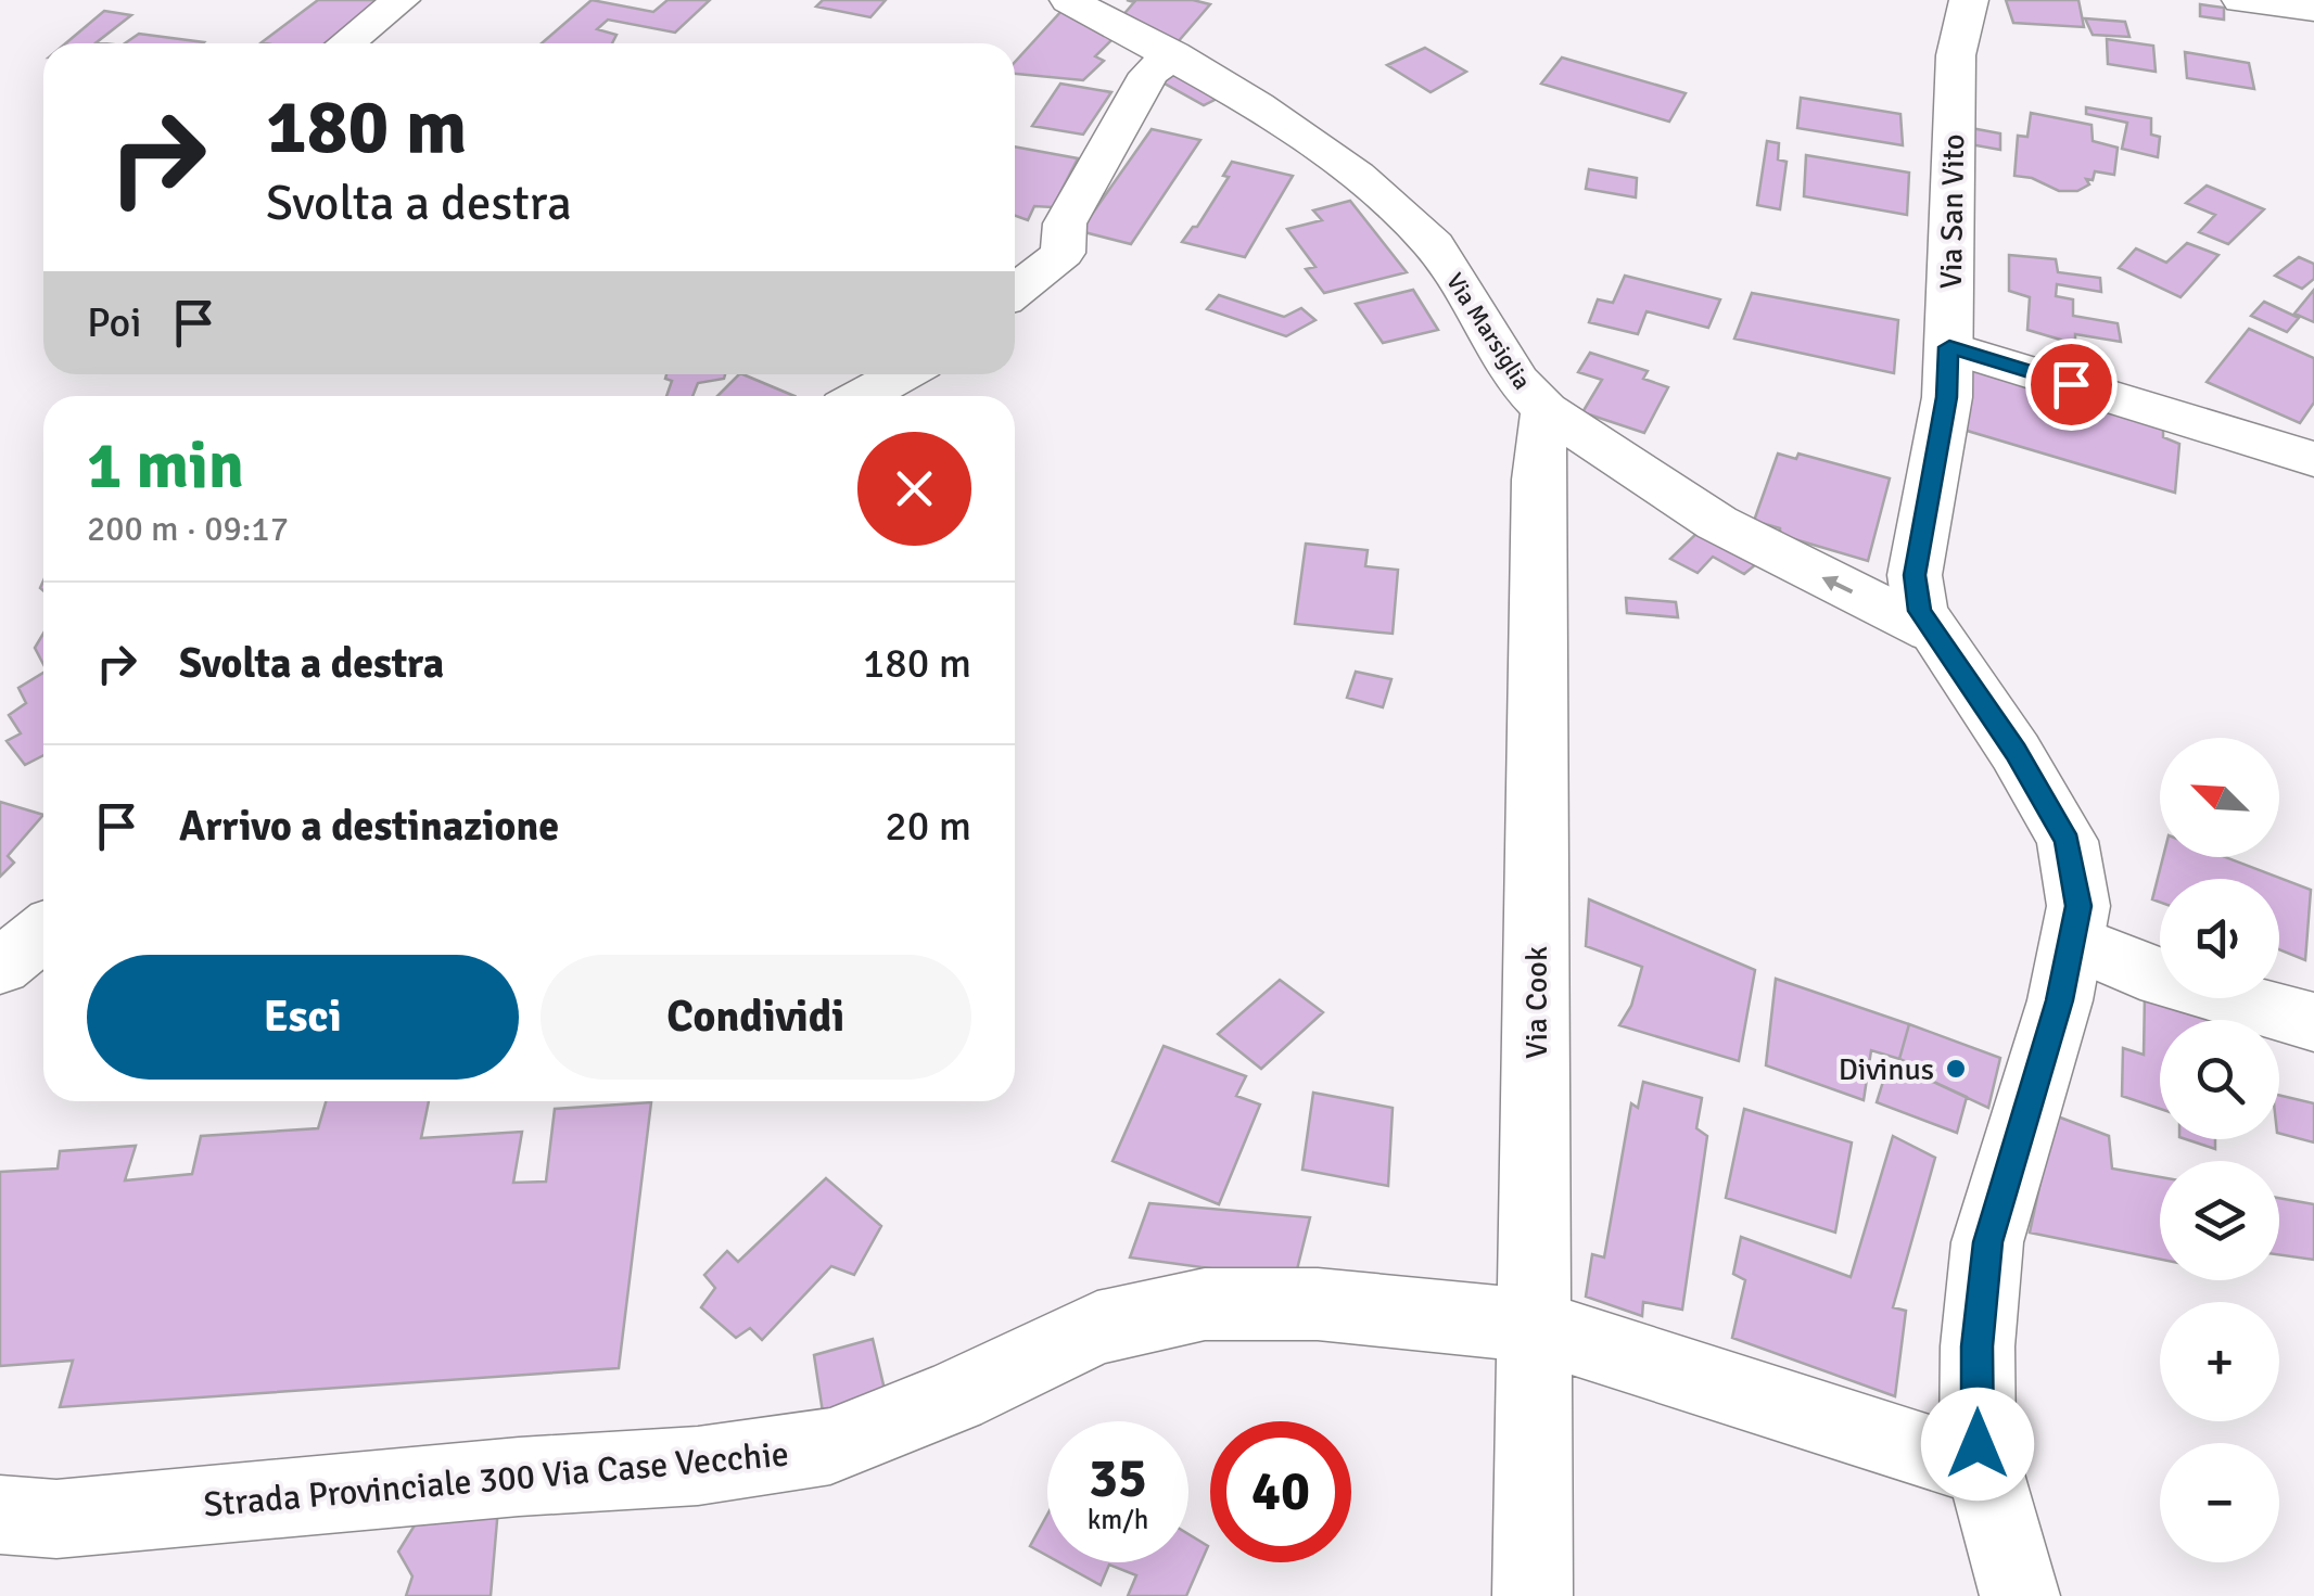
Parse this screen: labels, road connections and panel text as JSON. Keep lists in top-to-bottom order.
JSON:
{
  "streets": {
    "street": [
      "Via San Vito",
      "Via Marsiglia",
      "Via Cook",
      "Strada Provinciale 300 Via Case Vecchie"
    ]
  },
  "crossings": [
    ["Via San Vito", "Via Marsiglia"],
    ["Via San Vito", "Strada Provinciale 300 Via Case Vecchie"],
    ["Via Marsiglia", "Via Cook"],
    ["Via Cook", "Strada Provinciale 300 Via Case Vecchie"]
  ],
  "one_way": ["Via Marsiglia"],
  "places": ["Divinus"],
  "north": "top left",
  "page": {
    "turn": ["180 m", "Svolta a destra"],
    "then": "Poi",
    "heading": ["1 min", "200 m · 09:17"],
    "list": [
      {
        "name": "Svolta a destra",
        "value": "180 m"
      },
      {
        "name": "Arrivo a destinazione",
        "value": "20 m"
      }
    ],
    "map_buttons": ["+", "−"],
    "buttons": ["Esci", "Condividi"],
    "speed": "35 km/h",
    "limit": "40"
  }
}
